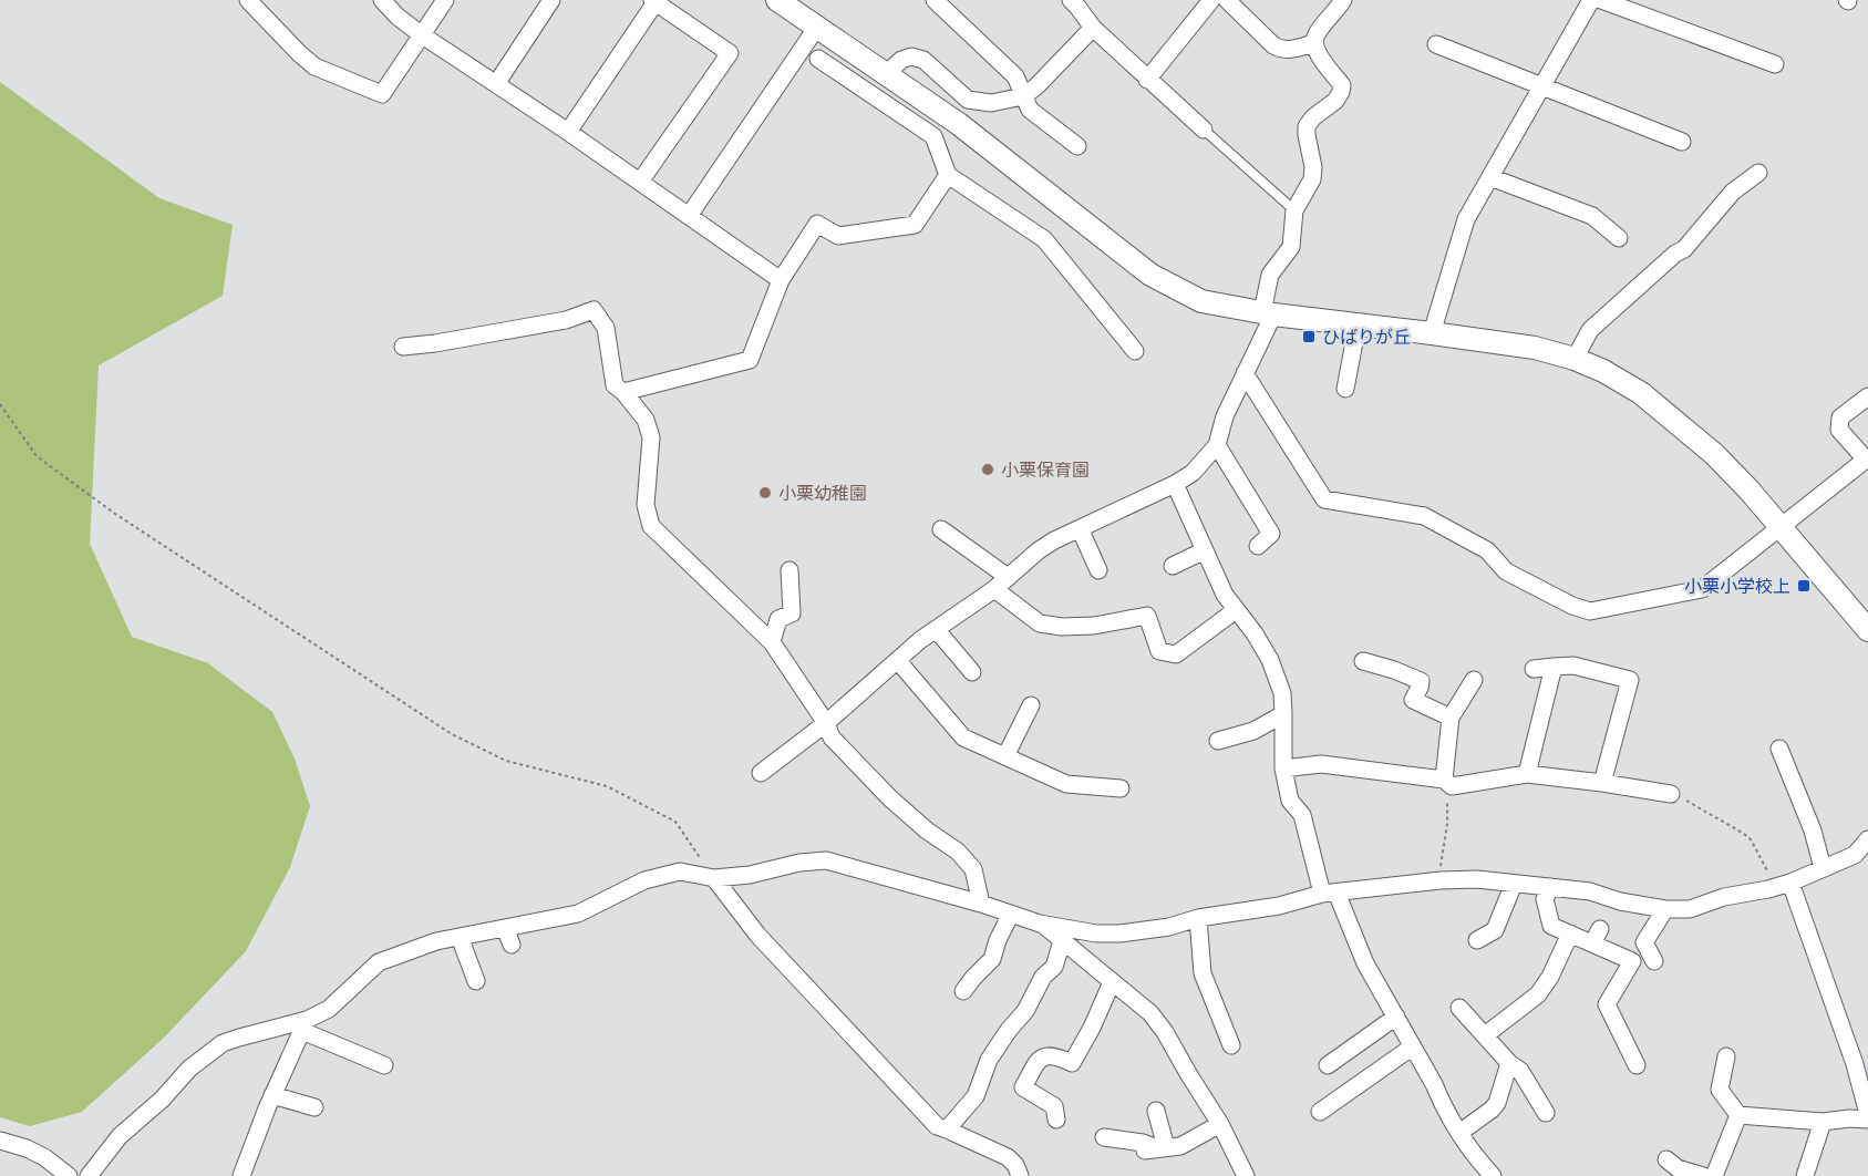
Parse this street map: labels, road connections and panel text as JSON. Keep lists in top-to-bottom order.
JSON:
{
  "places": {
    "transit": ["ひばりが丘", "小栗小学校上"],
    "other": ["小栗保育園", "小栗幼稚園"]
  }
}
